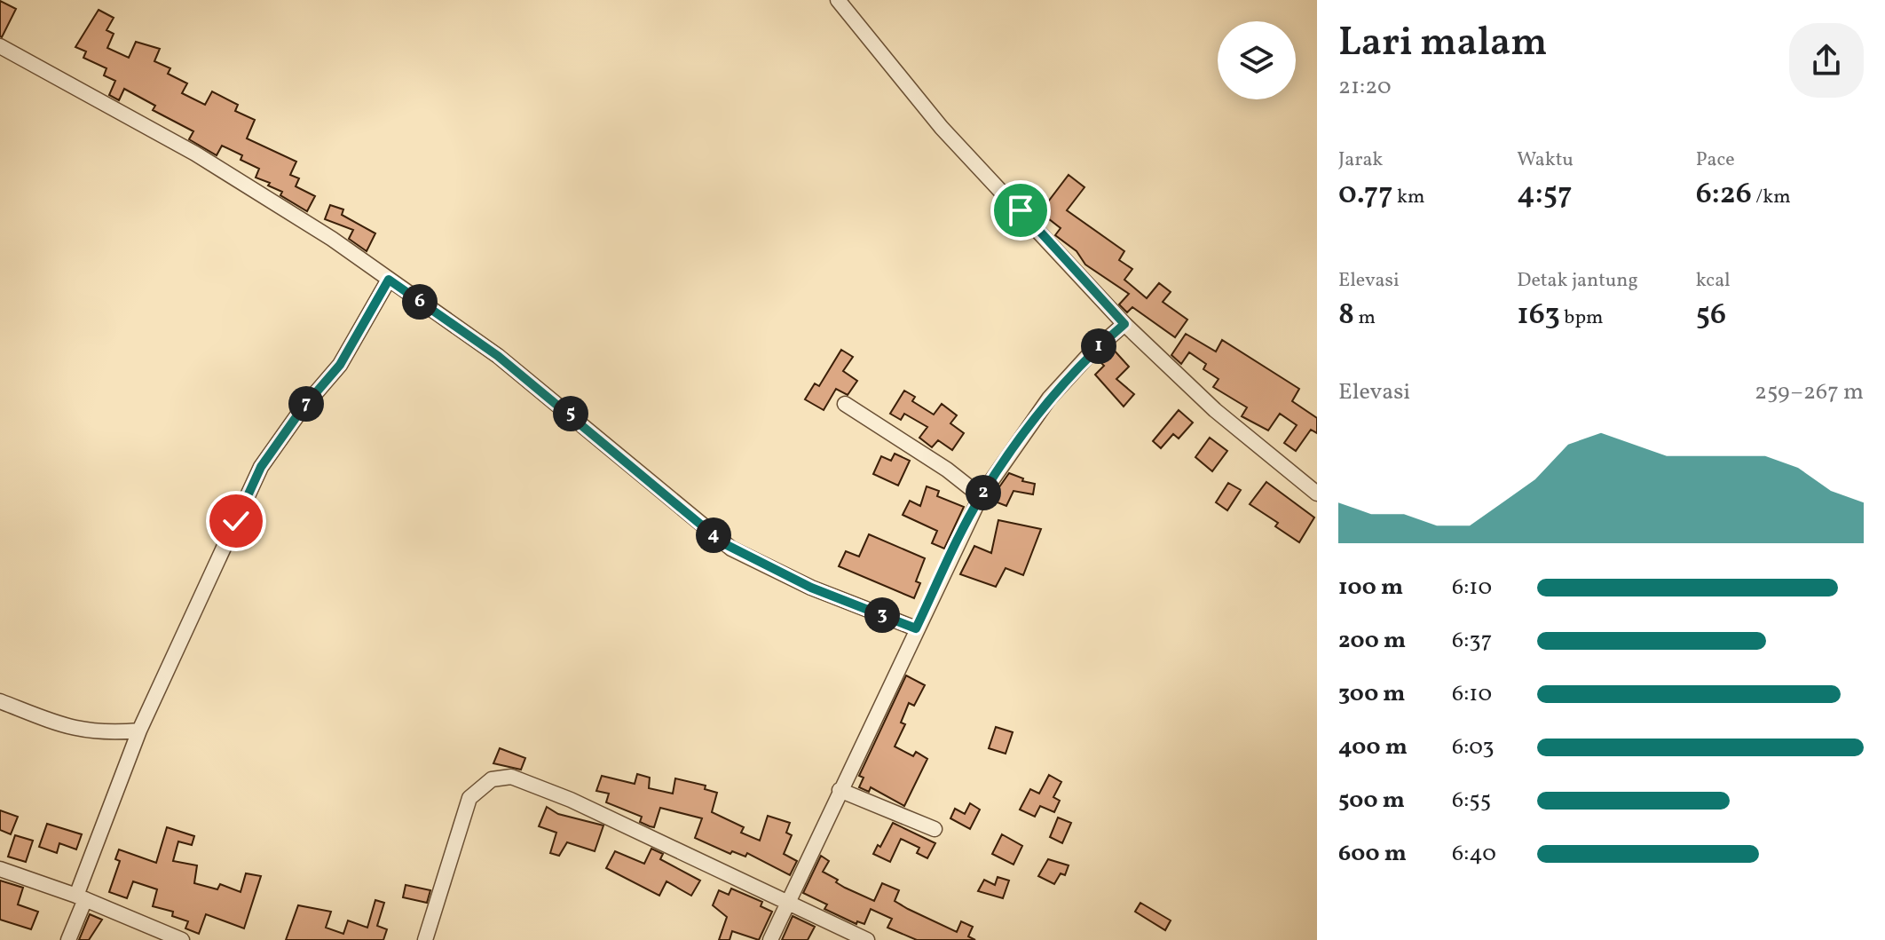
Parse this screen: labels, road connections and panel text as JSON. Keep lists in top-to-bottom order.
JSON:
{
  "page": {
    "heading": ["Lari malam", "21:20"],
    "stats": [
      ["Jarak", "0.77 km"],
      ["Waktu", "4:57"],
      ["Pace", "6:26 /km"],
      ["Elevasi", "8 m"],
      ["Detak jantung", "163 bpm"],
      ["kcal", "56"]
    ],
    "pins": [
      "6",
      "1",
      "7",
      "5",
      "2",
      "4",
      "3"
    ],
    "chart": ["Elevasi", "259–267 m"],
    "list": [
      {
        "name": "100 m",
        "note": "6:10"
      },
      {
        "name": "200 m",
        "note": "6:37"
      },
      {
        "name": "300 m",
        "note": "6:10"
      },
      {
        "name": "400 m",
        "note": "6:03"
      },
      {
        "name": "500 m",
        "note": "6:55"
      },
      {
        "name": "600 m",
        "note": "6:40"
      }
    ]
  }
}
